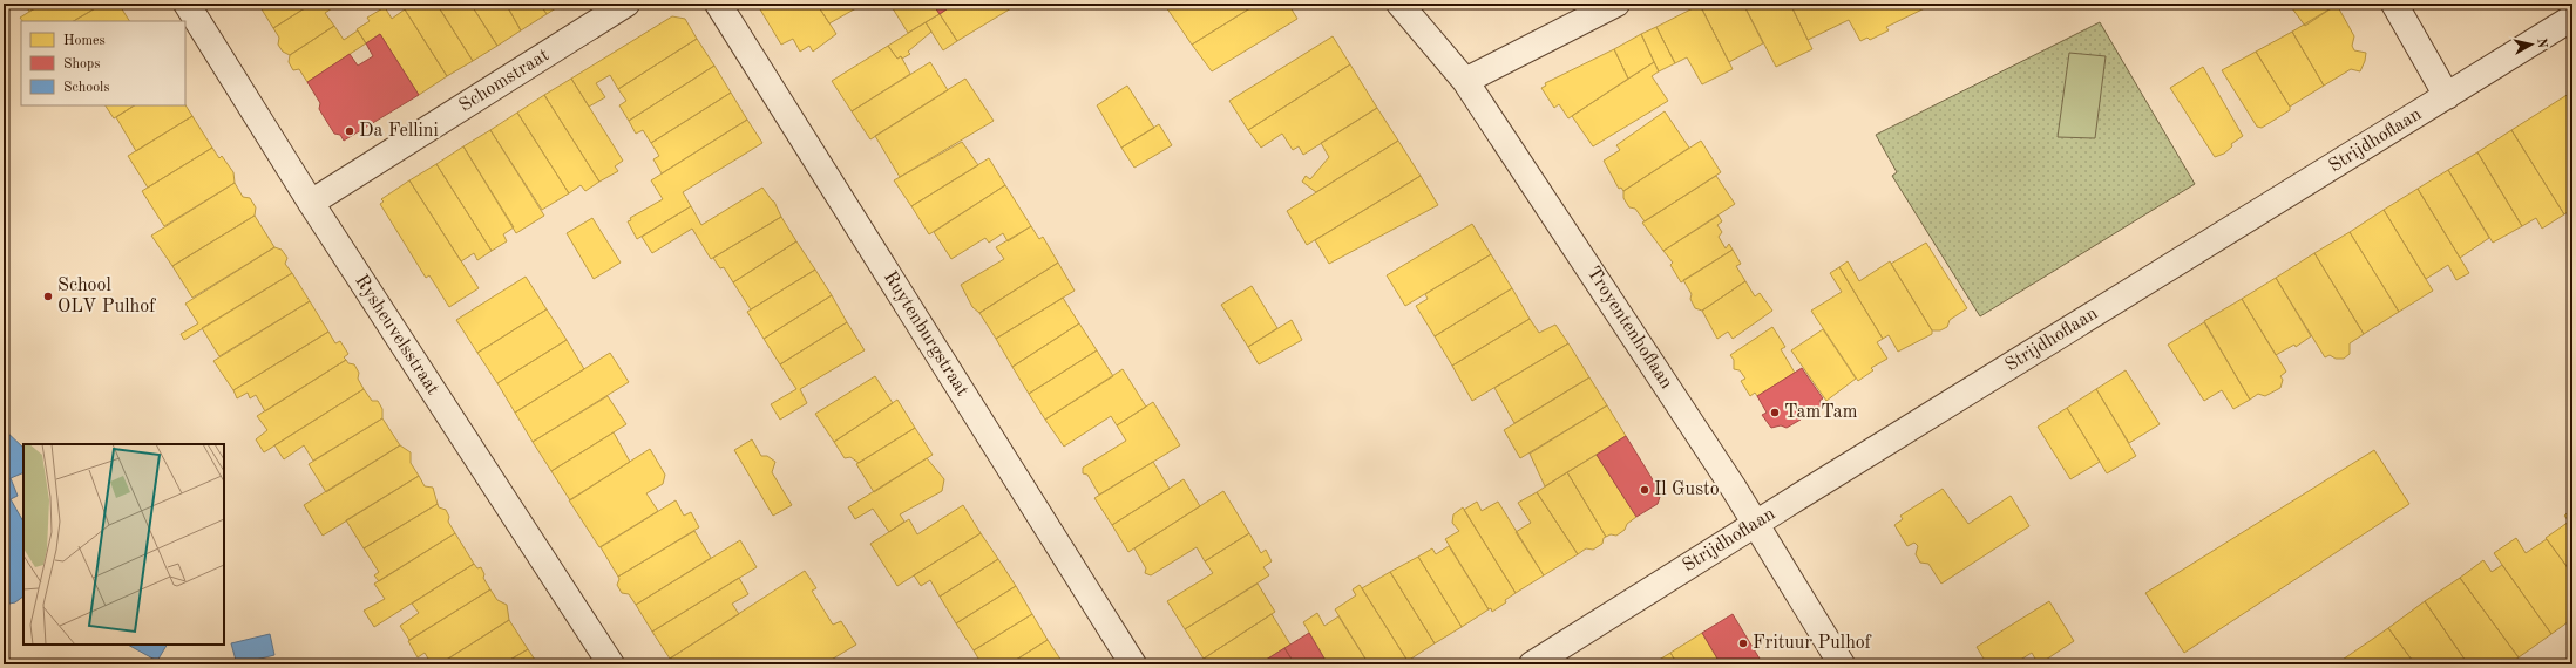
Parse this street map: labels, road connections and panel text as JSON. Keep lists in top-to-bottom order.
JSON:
{
  "streets": {
    "street": [
      "Schomstraat",
      "Strijdhoflaan",
      "Troyentenhoflaan",
      "Ruytenburgstraat",
      "Rysheuvelsstraat"
    ]
  },
  "crossings": [
    ["Schomstraat", "Rysheuvelsstraat"],
    ["Strijdhoflaan", "Troyentenhoflaan"]
  ],
  "places": [
    "Da Fellini",
    "School OLV Pulhof",
    "TamTam",
    "Il Gusto",
    "Frituur Pulhof"
  ],
  "legend": ["Homes", "Shops", "Schools"],
  "north": "right"
}
